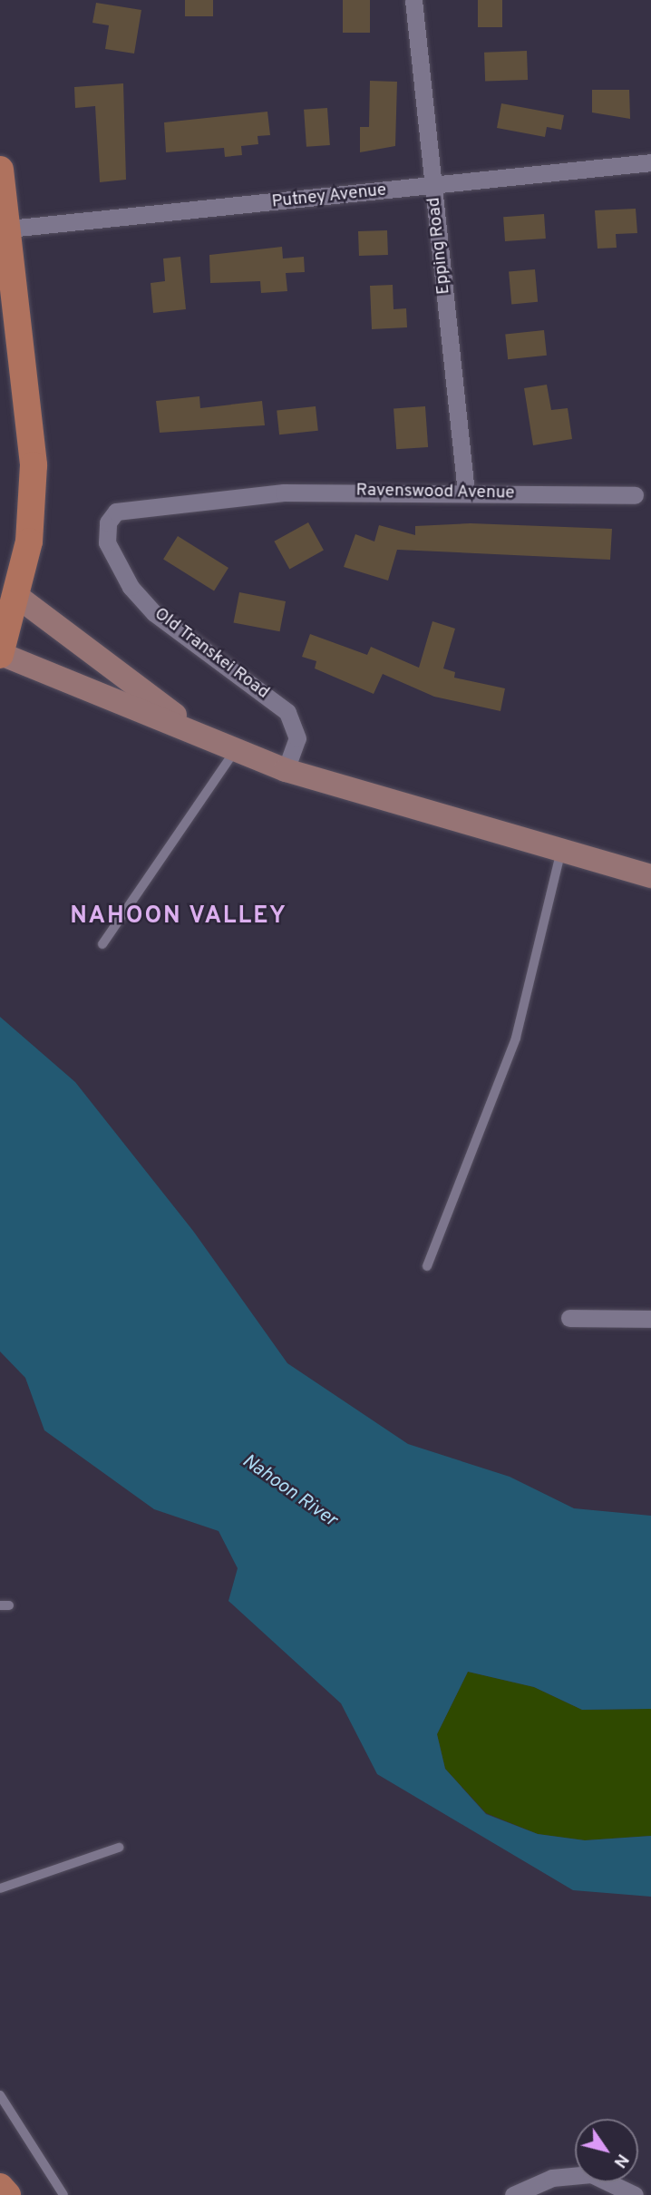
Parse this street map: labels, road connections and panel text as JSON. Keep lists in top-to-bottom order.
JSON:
{
  "streets": {
    "street": [
      "Putney Avenue",
      "Epping Road",
      "Ravenswood Avenue",
      "Old Transkei Road"
    ]
  },
  "crossings": [
    ["Putney Avenue", "Epping Road"],
    ["Epping Road", "Ravenswood Avenue"],
    ["Ravenswood Avenue", "Old Transkei Road"]
  ],
  "districts": ["NAHOON VALLEY"],
  "water": ["Nahoon River"],
  "north": "bottom right"
}
